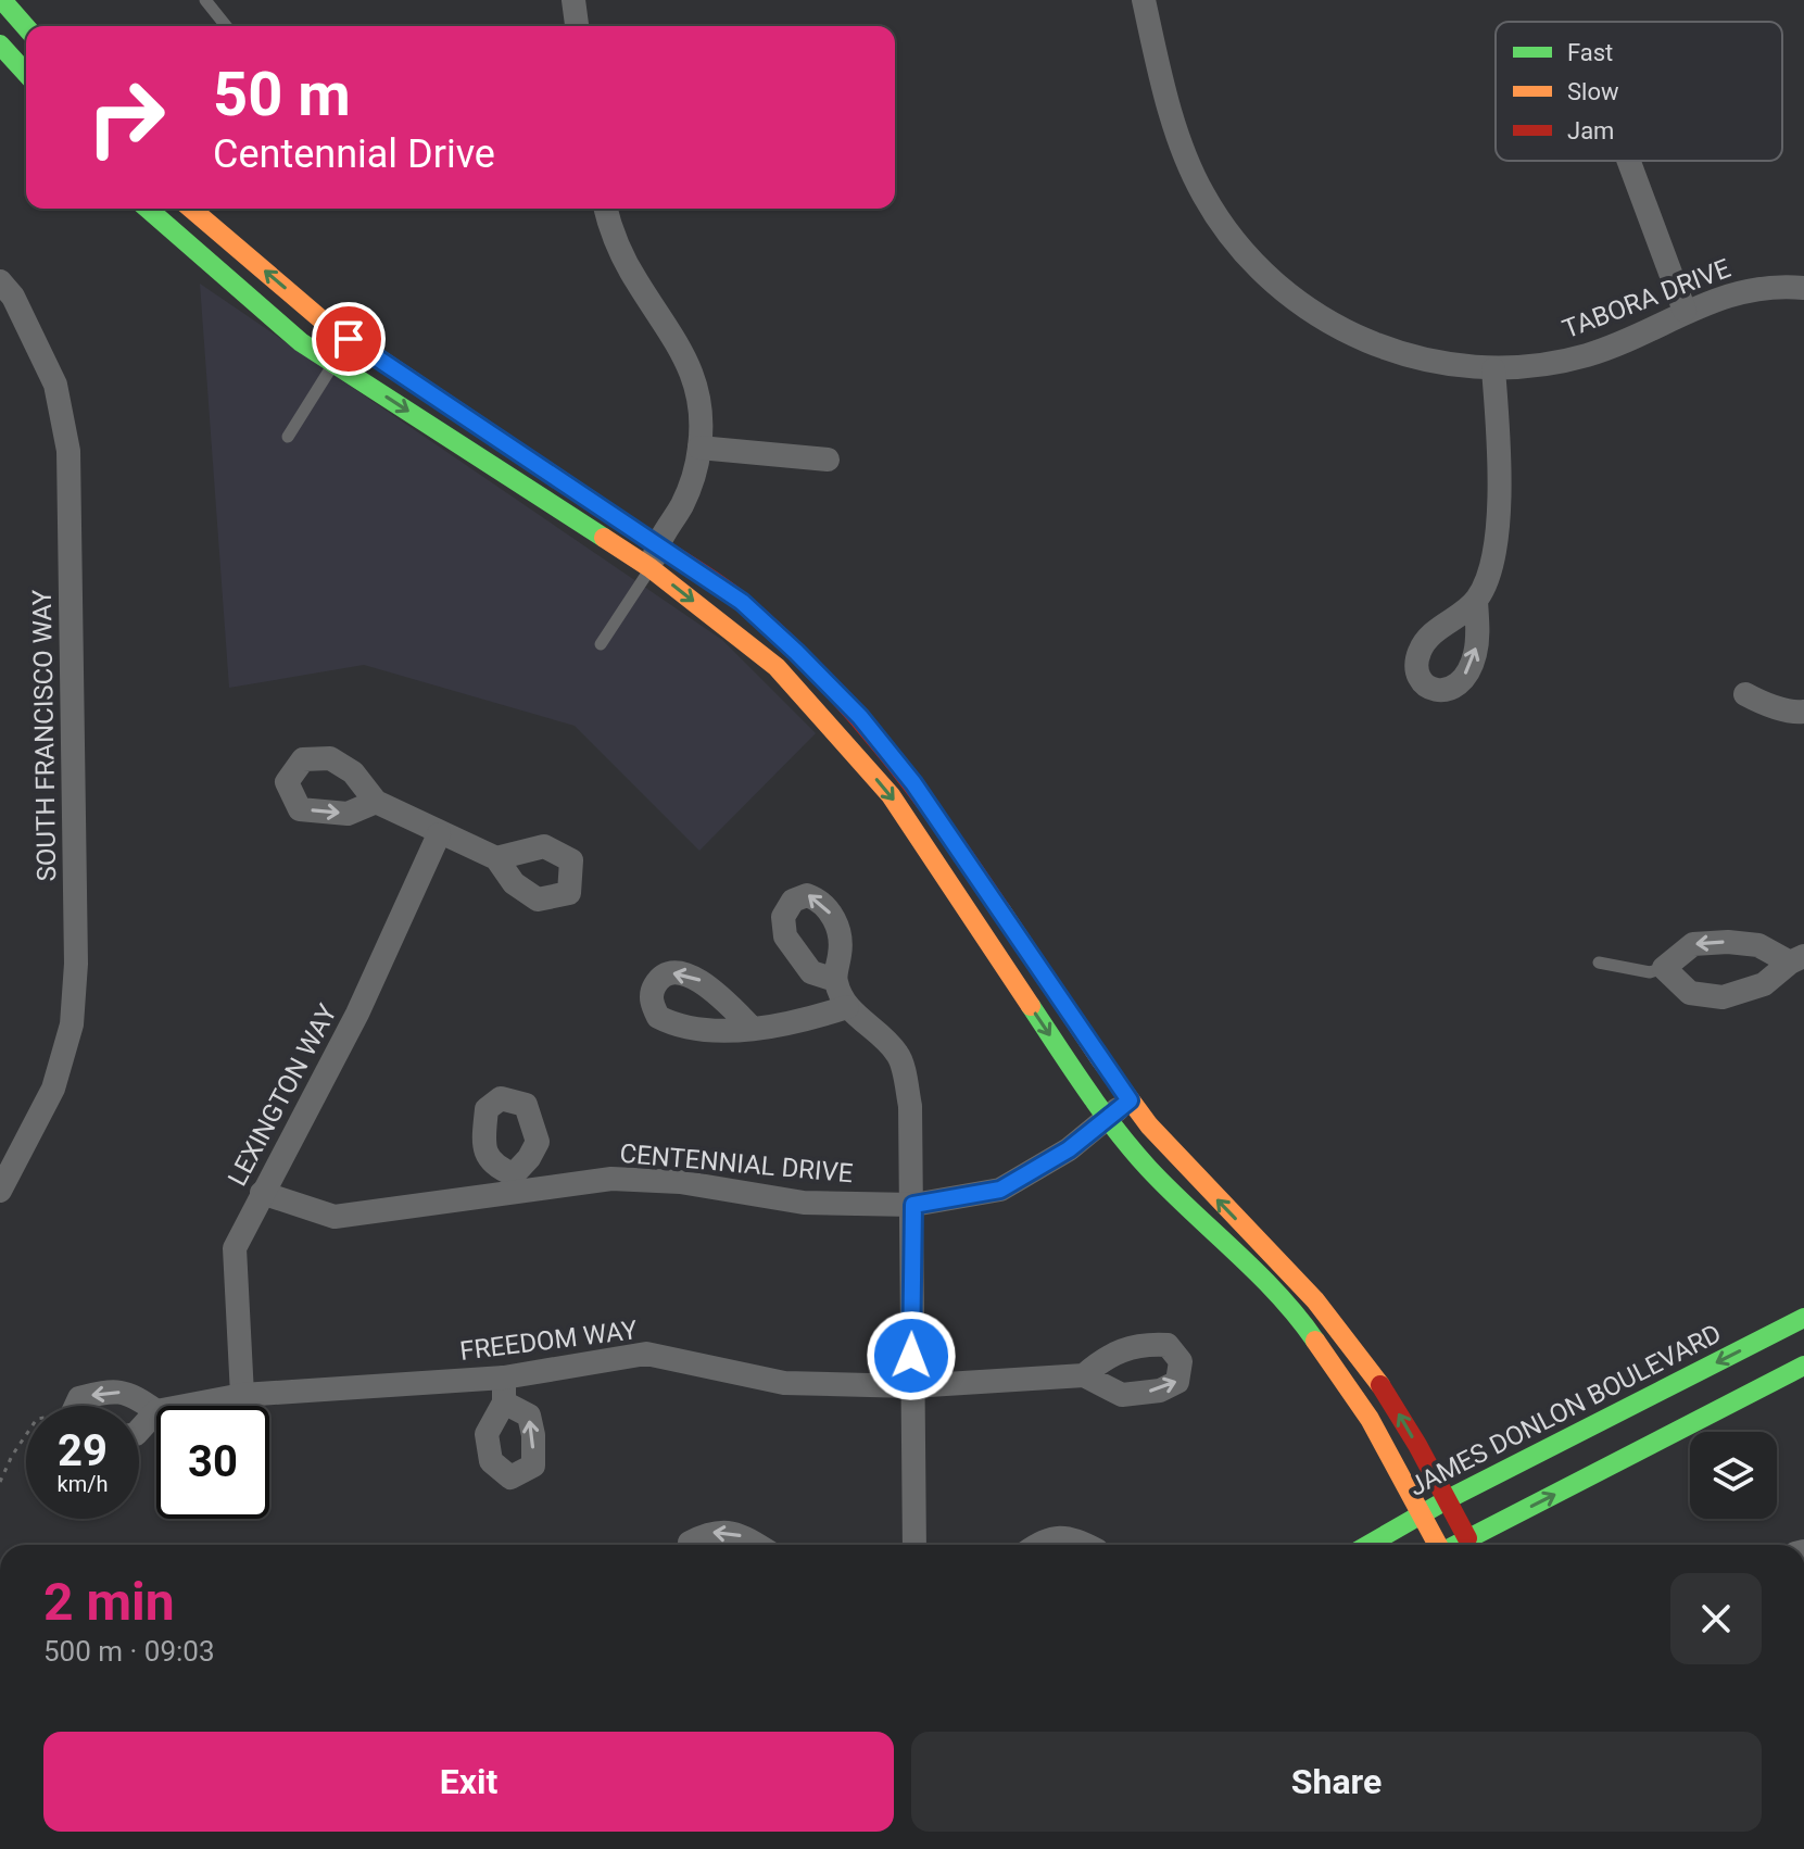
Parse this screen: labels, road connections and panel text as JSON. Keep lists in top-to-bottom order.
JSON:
{
  "streets": {
    "main road": ["JAMES DONLON BOULEVARD"],
    "street": [
      "TABORA DRIVE",
      "SOUTH FRANCISCO WAY",
      "LEXINGTON WAY",
      "CENTENNIAL DRIVE",
      "FREEDOM WAY"
    ]
  },
  "crossings": [
    ["LEXINGTON WAY", "CENTENNIAL DRIVE"],
    ["LEXINGTON WAY", "FREEDOM WAY"]
  ],
  "legend": ["Fast", "Slow", "Jam"],
  "page": {
    "turn": ["50 m", "Centennial Drive"],
    "speed": "29 km/h",
    "limit": "30",
    "heading": ["2 min", "500 m · 09:03"],
    "buttons": ["Exit", "Share"]
  }
}
